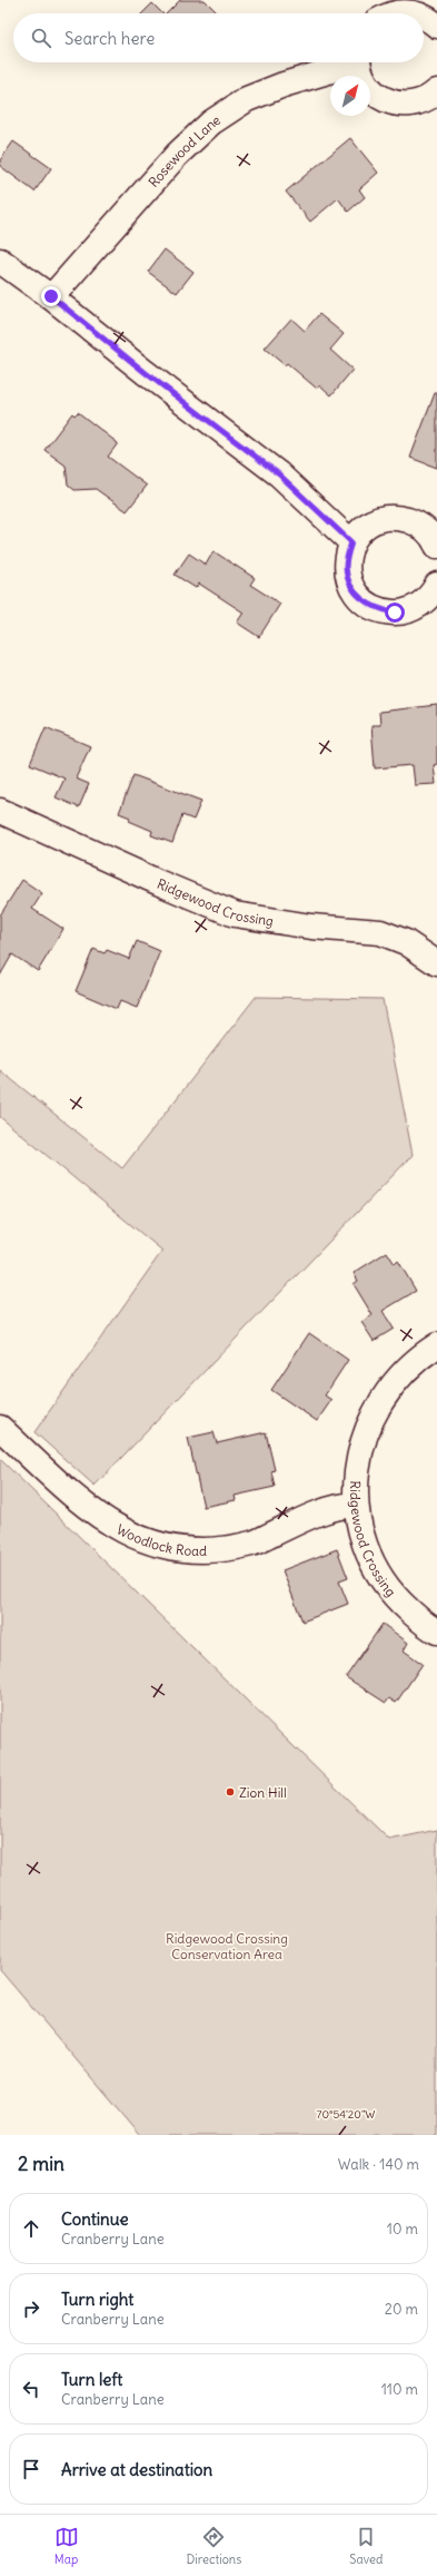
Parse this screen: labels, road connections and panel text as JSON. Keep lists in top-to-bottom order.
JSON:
{
  "streets": {
    "street": ["Rosewood Lane", "Ridgewood Crossing", "Woodlock Road"]
  },
  "crossings": [
    ["Ridgewood Crossing", "Woodlock Road"]
  ],
  "parks": ["Ridgewood Crossing Conservation Area"],
  "places": ["Zion Hill"],
  "north": "top right",
  "page": {
    "search": "Search here",
    "heading": ["2 min", "Walk · 140 m"],
    "list": [
      ["Continue", "Cranberry Lane", "10 m"],
      ["Turn right", "Cranberry Lane", "20 m"],
      ["Turn left", "Cranberry Lane", "110 m"],
      "Arrive at destination"
    ],
    "nav": ["Map", "Directions", "Saved"]
  },
  "coordinates": ["70°54'20\"W"]
}
